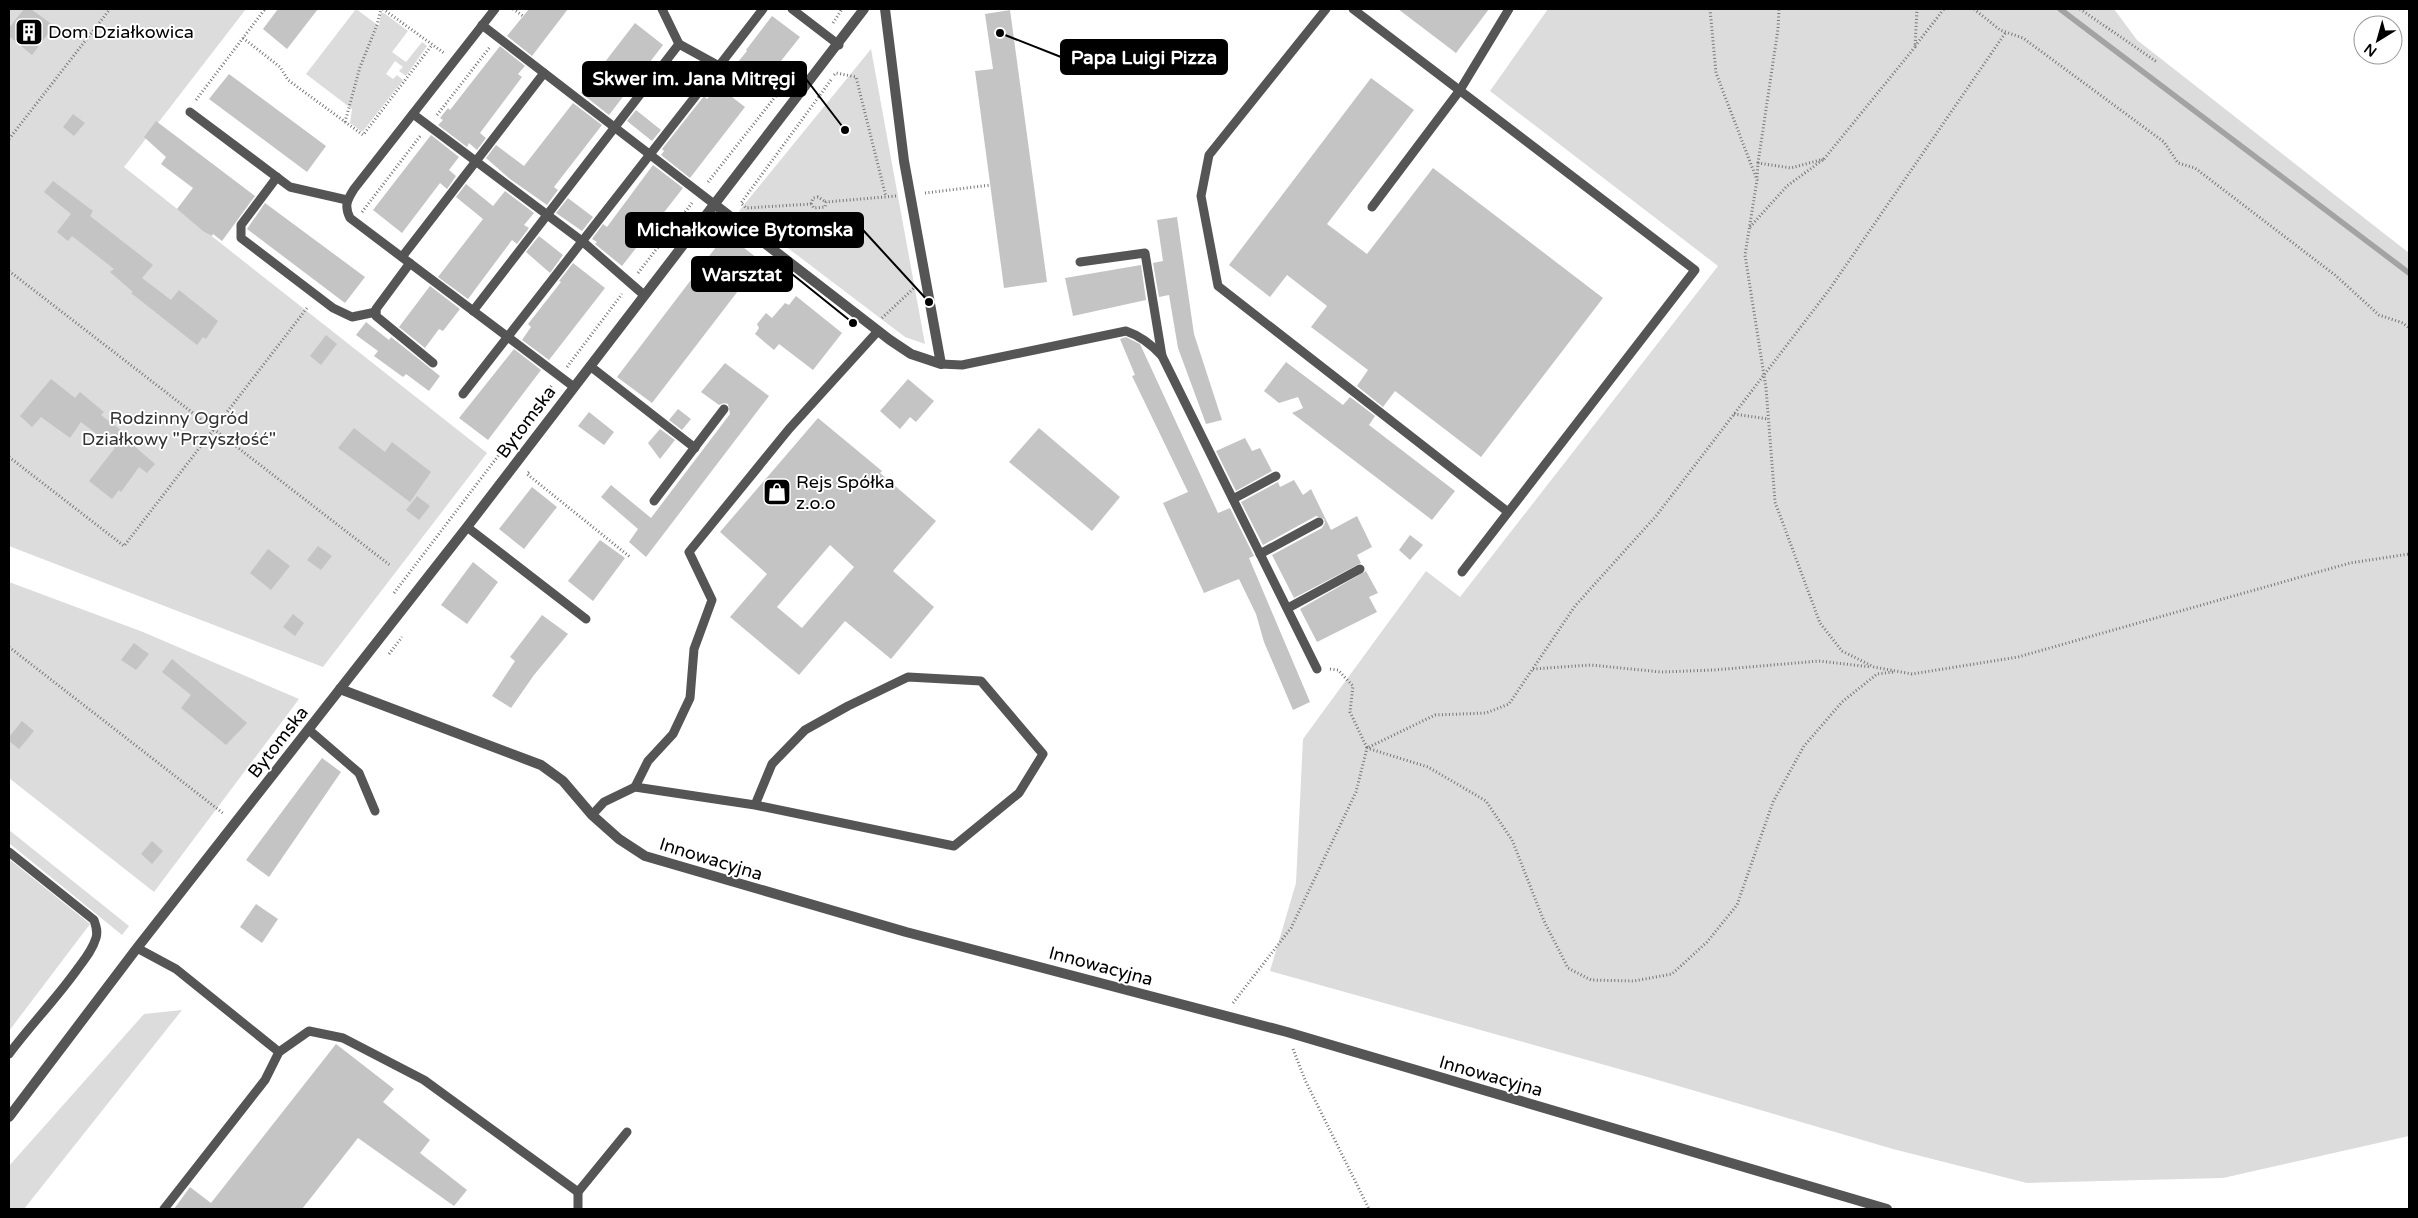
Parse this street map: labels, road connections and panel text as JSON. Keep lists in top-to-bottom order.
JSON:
{
  "streets": {
    "street": ["Bytomska", "Innowacyjna"]
  },
  "crossings": [
    ["Bytomska", "Innowacyjna"]
  ],
  "parks": ["Rodzinny Ogród Działkowy \"Przyszłość\""],
  "places": {
    "building": ["Dom Działkowica"],
    "other": [
      "Papa Luigi Pizza",
      "Skwer im. Jana Mitręgi",
      "Michałkowice Bytomska",
      "Warsztat"
    ],
    "shop": ["Rejs Spółka z.o.o"]
  },
  "north": "bottom left"
}
